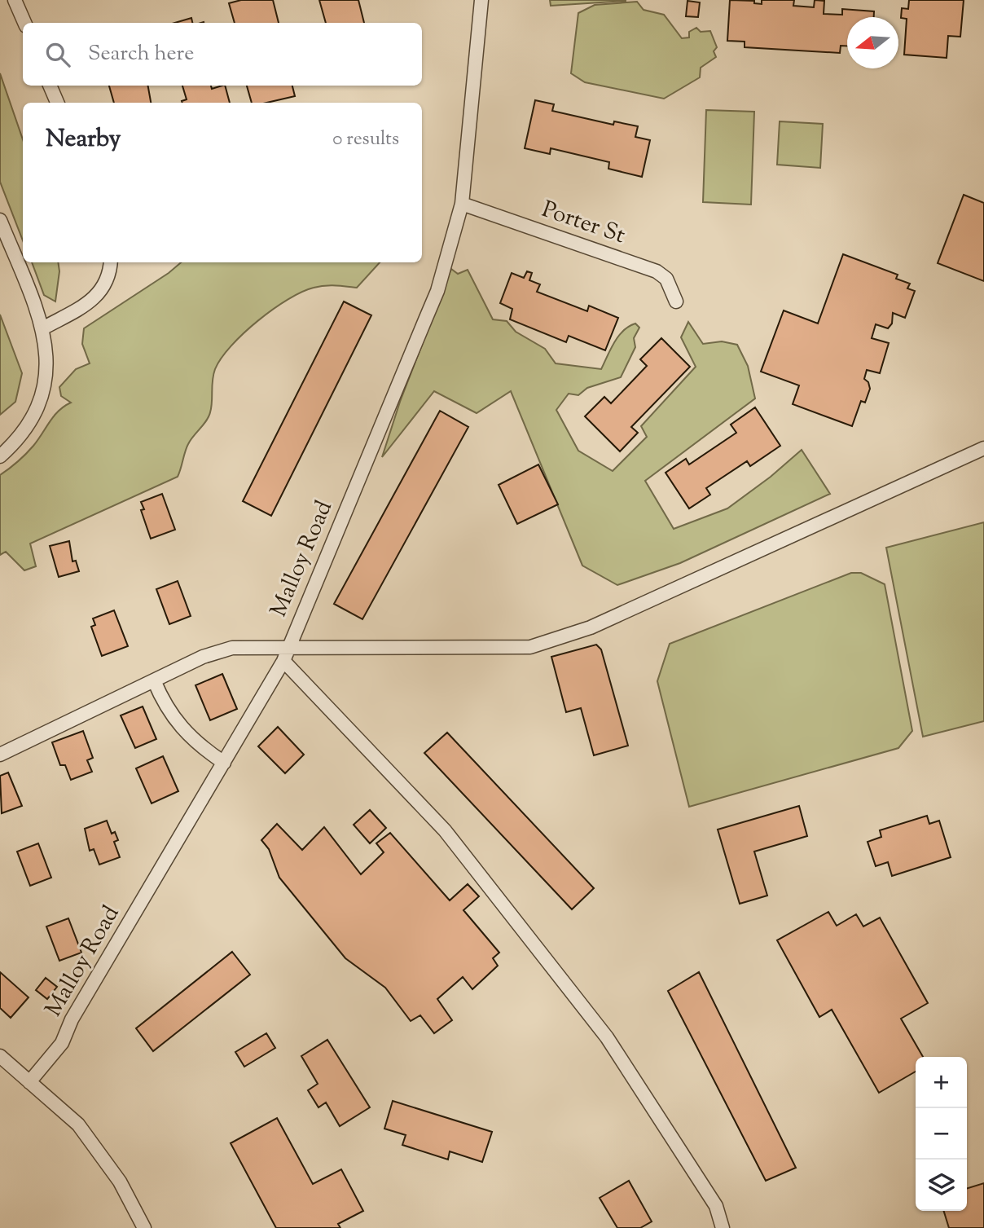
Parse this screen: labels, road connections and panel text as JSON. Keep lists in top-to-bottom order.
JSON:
{
  "streets": {
    "lane": ["Porter St", "Malloy Road"]
  },
  "crossings": [
    ["Porter St", "Malloy Road"]
  ],
  "north": "left",
  "page": {
    "search": "Search here",
    "heading": ["Nearby", "0 results"],
    "map_buttons": ["+", "−"]
  }
}
